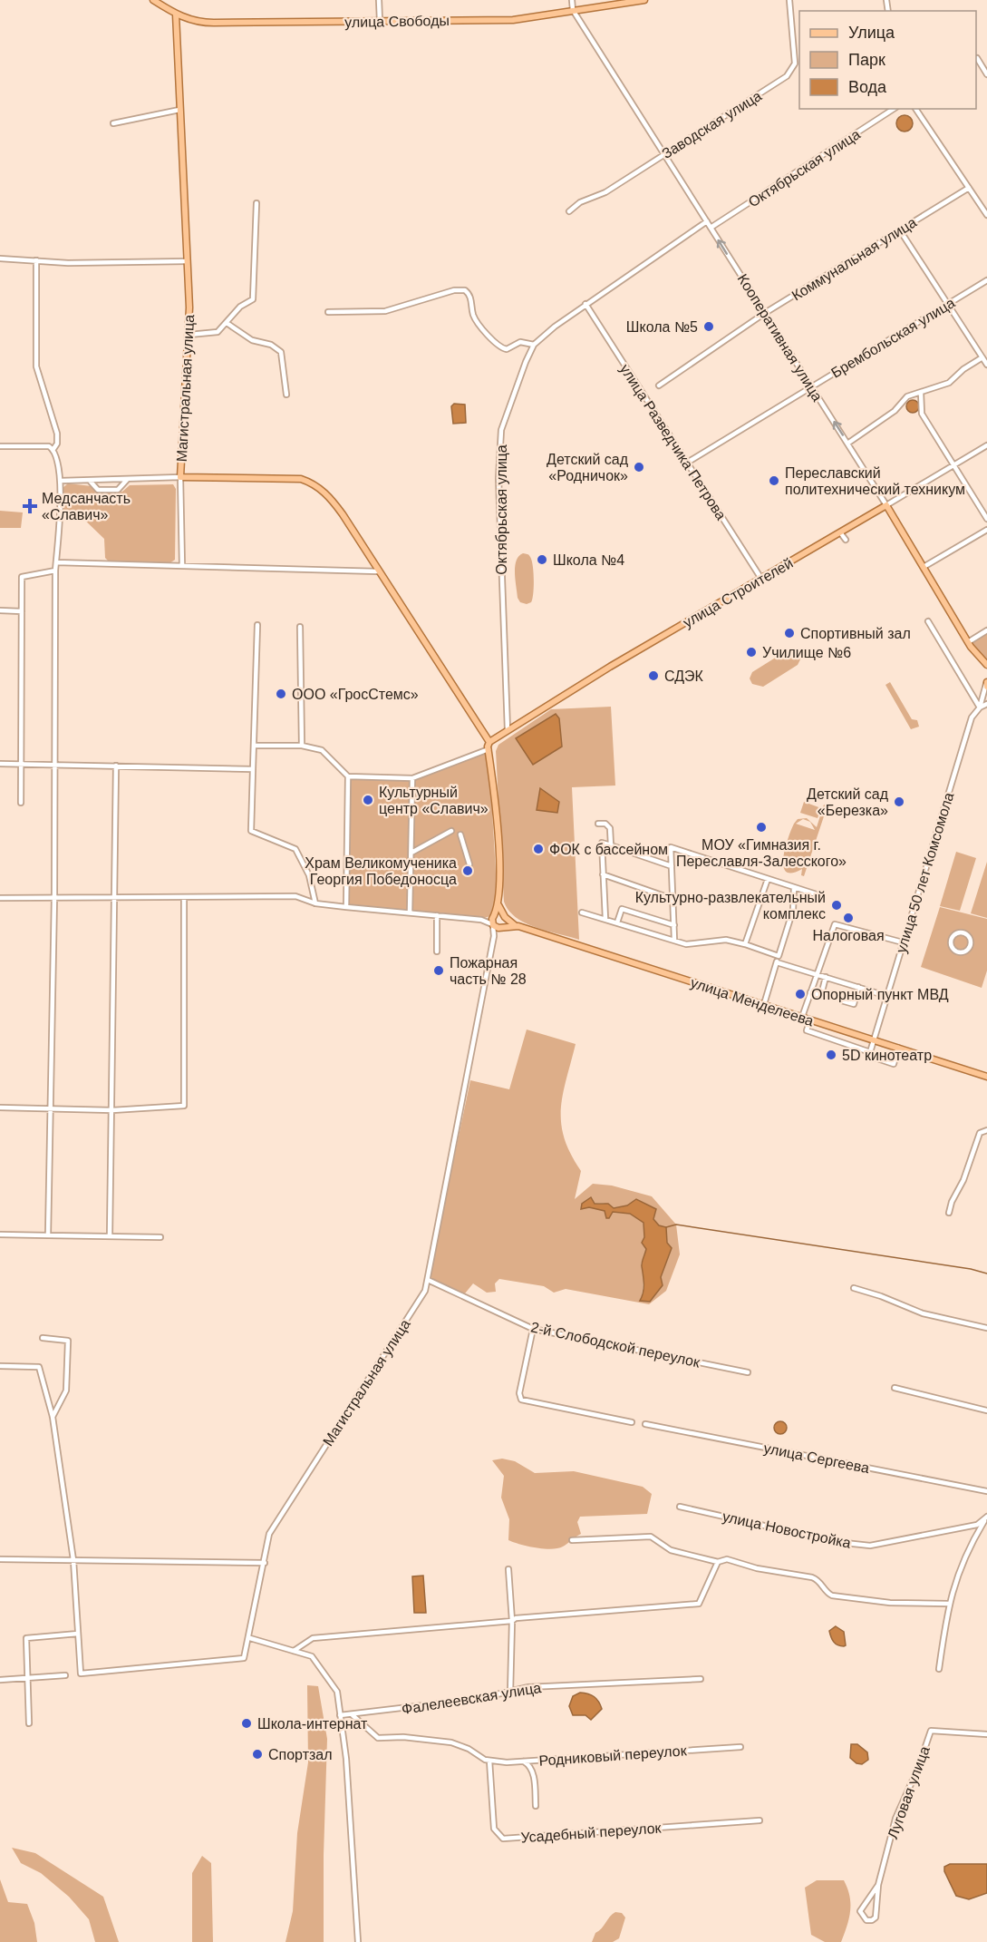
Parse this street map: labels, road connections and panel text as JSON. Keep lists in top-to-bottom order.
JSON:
{
  "streets": {
    "main road": [
      "улица Свободы",
      "Кооперативная улица",
      "Магистральная улица",
      "улица Строителей",
      "улица Менделеева"
    ],
    "street": [
      "Заводская улица",
      "Октябрьская улица",
      "Коммунальная улица",
      "Брембольская улица",
      "улица Разведчика Петрова",
      "улица 50 лет Комсомола",
      "2-й Слободской переулок",
      "улица Сергеева",
      "улица Новостройка",
      "Фалелеевская улица",
      "Родниковый переулок",
      "Луговая улица",
      "Усадебный переулок"
    ]
  },
  "crossings": [
    ["улица Свободы", "Кооперативная улица"],
    ["улица Свободы", "Магистральная улица"],
    ["Заводская улица", "Кооперативная улица"],
    ["Октябрьская улица", "Кооперативная улица"],
    ["Октябрьская улица", "улица Разведчика Петрова"],
    ["Октябрьская улица", "улица Строителей"],
    ["Коммунальная улица", "Кооперативная улица"],
    ["Кооперативная улица", "Брембольская улица"],
    ["Кооперативная улица", "улица Строителей"],
    ["Брембольская улица", "улица Разведчика Петрова"],
    ["Магистральная улица", "улица Строителей"],
    ["Магистральная улица", "2-й Слободской переулок"],
    ["улица Разведчика Петрова", "улица Строителей"],
    ["улица 50 лет Комсомола", "улица Менделеева"],
    ["Родниковый переулок", "Усадебный переулок"]
  ],
  "places": {
    "other": [
      "Школа №5",
      "Детский сад «Родничок»",
      "Переславский политехнический техникум",
      "Школа №4",
      "Спортивный зал",
      "Училище №6",
      "СДЭК",
      "ООО «ГросСтемс»",
      "Культурный центр «Славич»",
      "Детский сад «Березка»",
      "МОУ «Гимназия г. Переславля-Залесского»",
      "ФОК с бассейном",
      "Храм Великомученика Георгия Победоносца",
      "Культурно-развлекательный комплекс",
      "Налоговая",
      "Пожарная часть № 28",
      "Опорный пункт МВД",
      "5D кинотеатр",
      "Школа-интернат",
      "Спортзал"
    ],
    "health": ["Медсанчасть «Славич»"]
  },
  "legend": ["Улица", "Парк", "Вода"]
}
